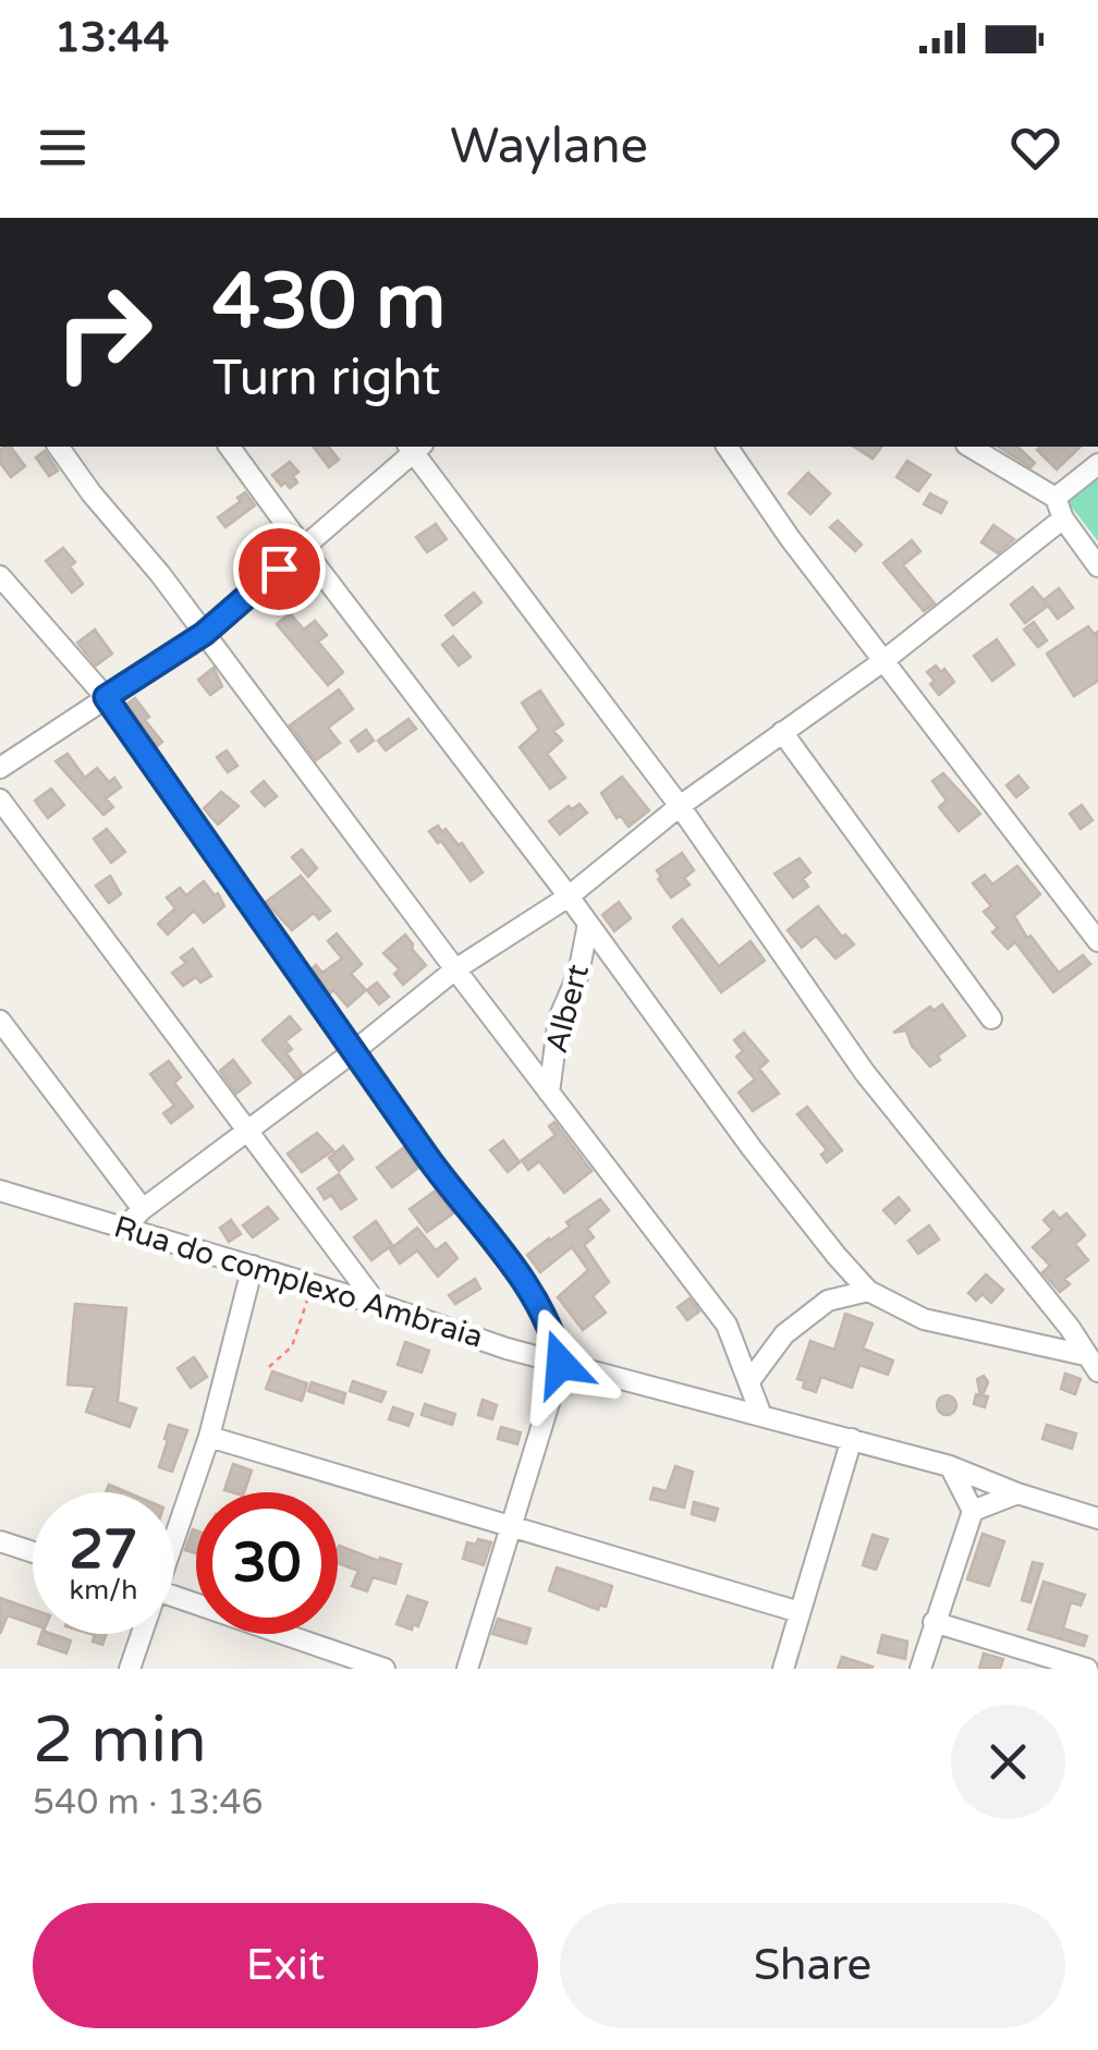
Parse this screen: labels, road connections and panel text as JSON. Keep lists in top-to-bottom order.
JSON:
{
  "streets": {
    "street": ["Albert", "Rua do complexo Ambraia"]
  },
  "page": {
    "status": "13:44",
    "header": "Waylane",
    "turn": ["430 m", "Turn right"],
    "speed": "27 km/h",
    "limit": "30",
    "heading": ["2 min", "540 m · 13:46"],
    "buttons": ["Exit", "Share"]
  }
}
